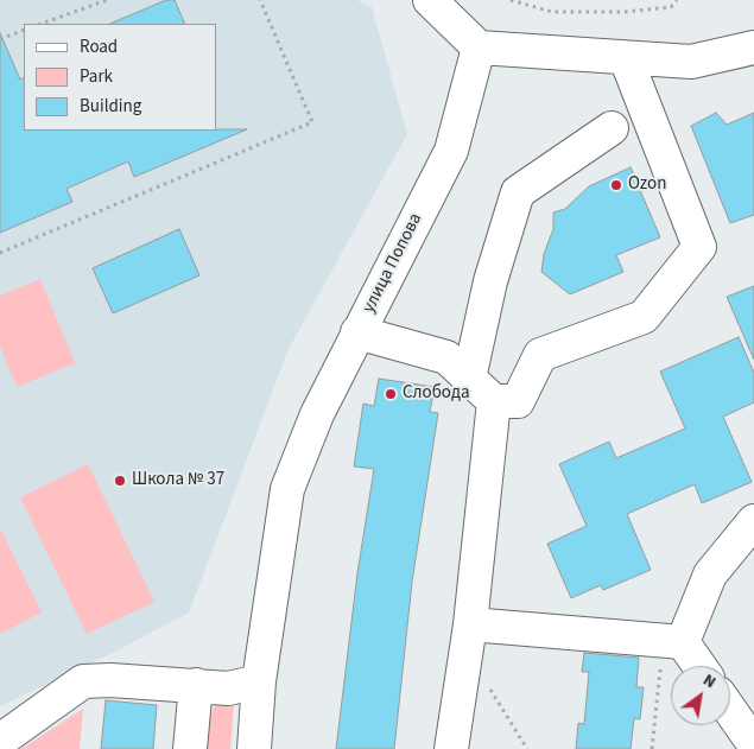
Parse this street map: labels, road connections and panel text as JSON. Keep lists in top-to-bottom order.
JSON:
{
  "streets": {
    "street": ["улица Попова"]
  },
  "places": ["Ozon", "Слобода", "Школа № 37"],
  "legend": ["Road", "Park", "Building"],
  "north": "top right"
}
